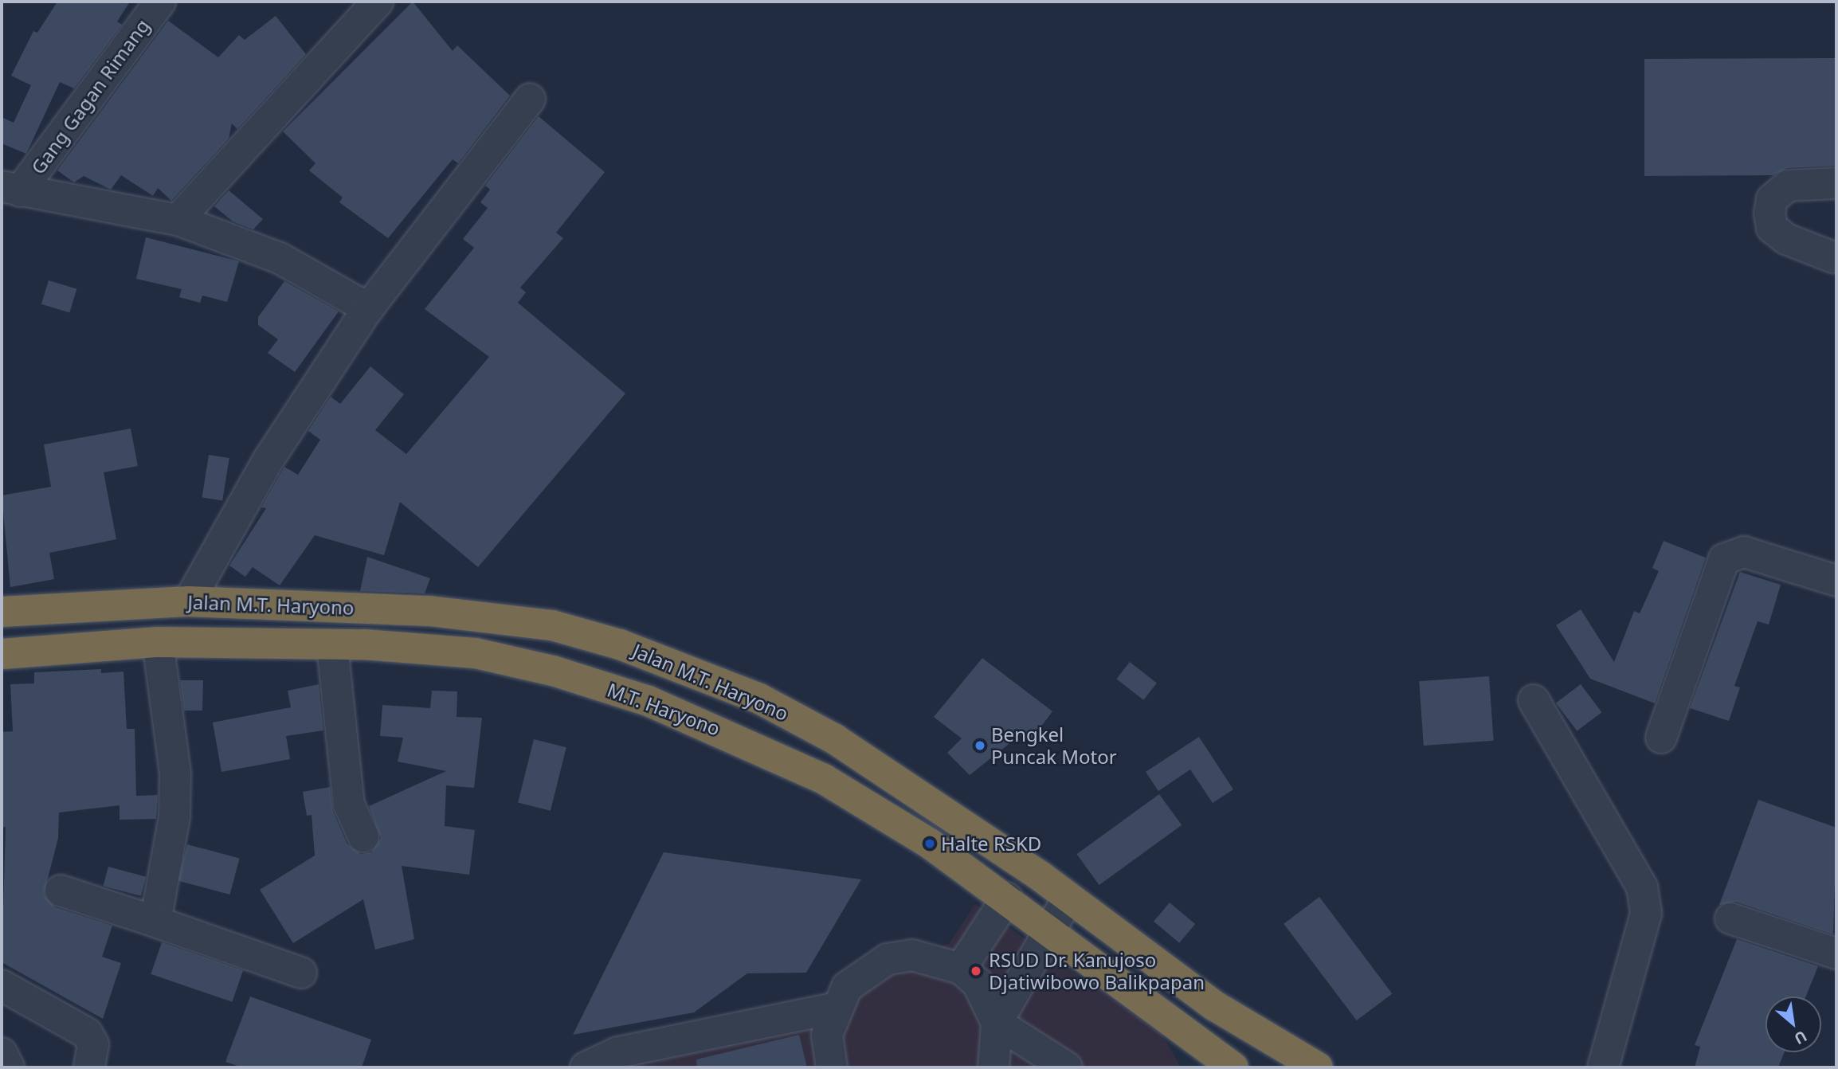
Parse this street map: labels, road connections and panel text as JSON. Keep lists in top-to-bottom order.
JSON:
{
  "streets": {
    "highway": ["Jalan M.T. Haryono", "M.T. Haryono"],
    "street": ["Gang Gagan Rimang"]
  },
  "crossings": [
    ["Jalan M.T. Haryono", "M.T. Haryono"]
  ],
  "places": ["Bengkel Puncak Motor", "Halte RSKD", "RSUD Dr. Kanujoso Djatiwibowo Balikpapan"],
  "north": "bottom right"
}
